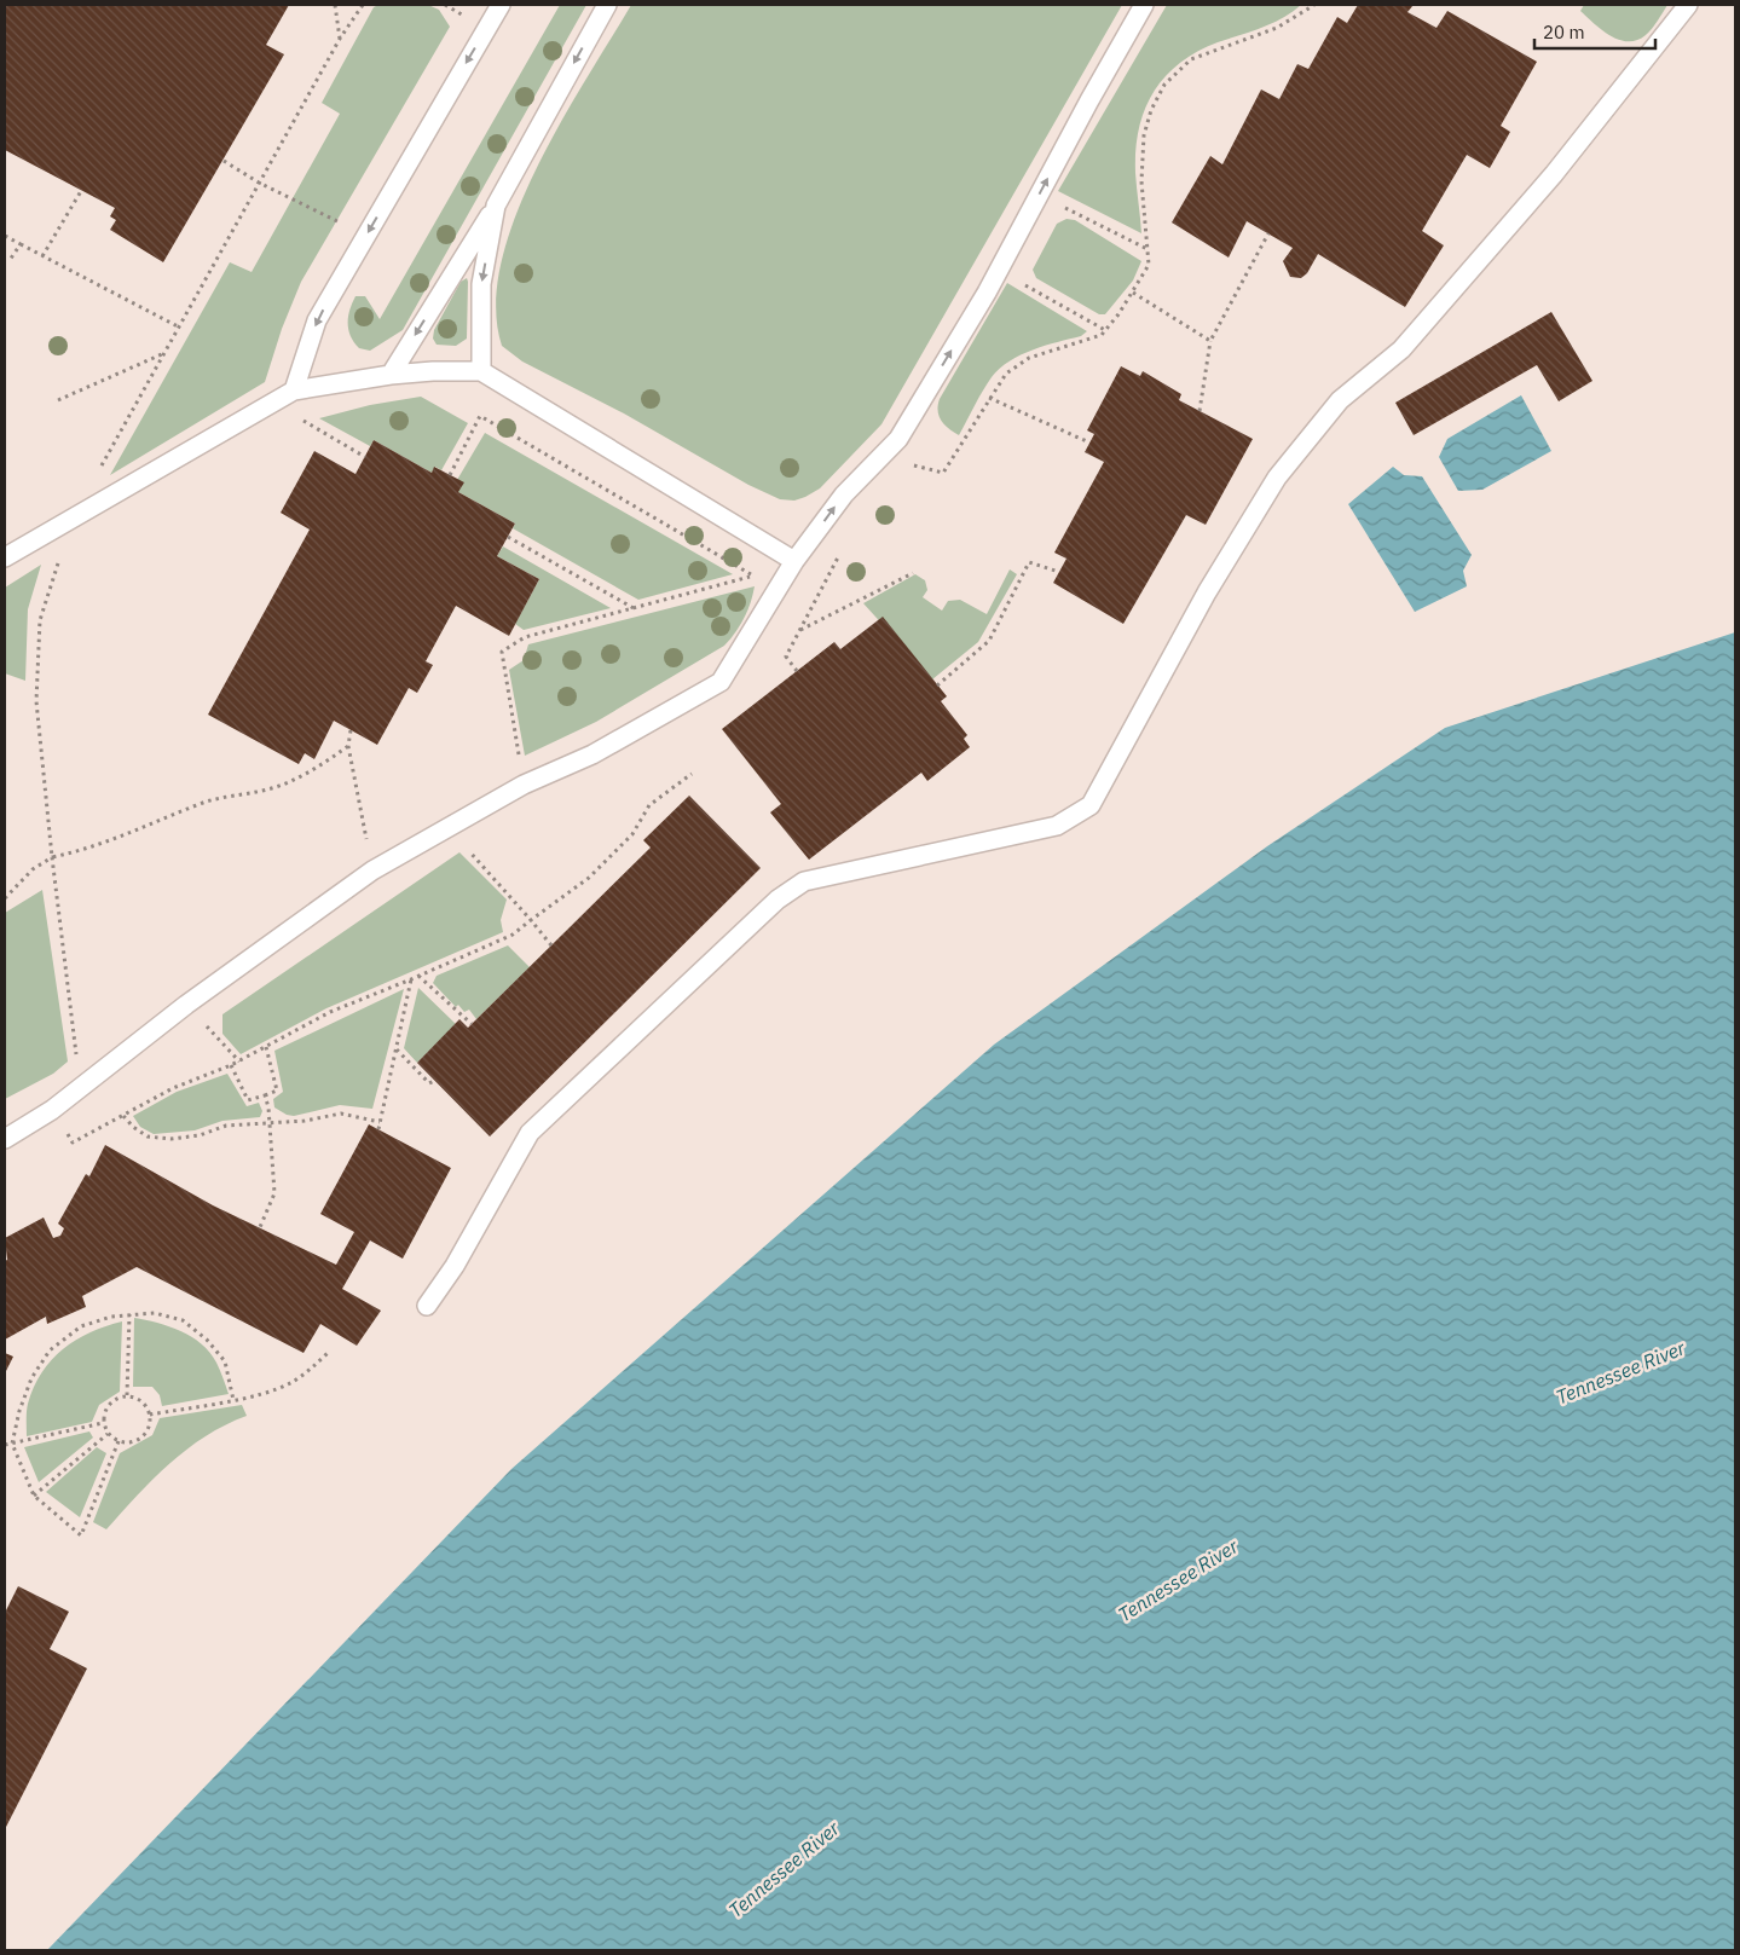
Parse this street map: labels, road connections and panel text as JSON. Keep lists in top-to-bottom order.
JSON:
{
  "water": ["Tennessee River"],
  "scale_bar": "20 m"
}
